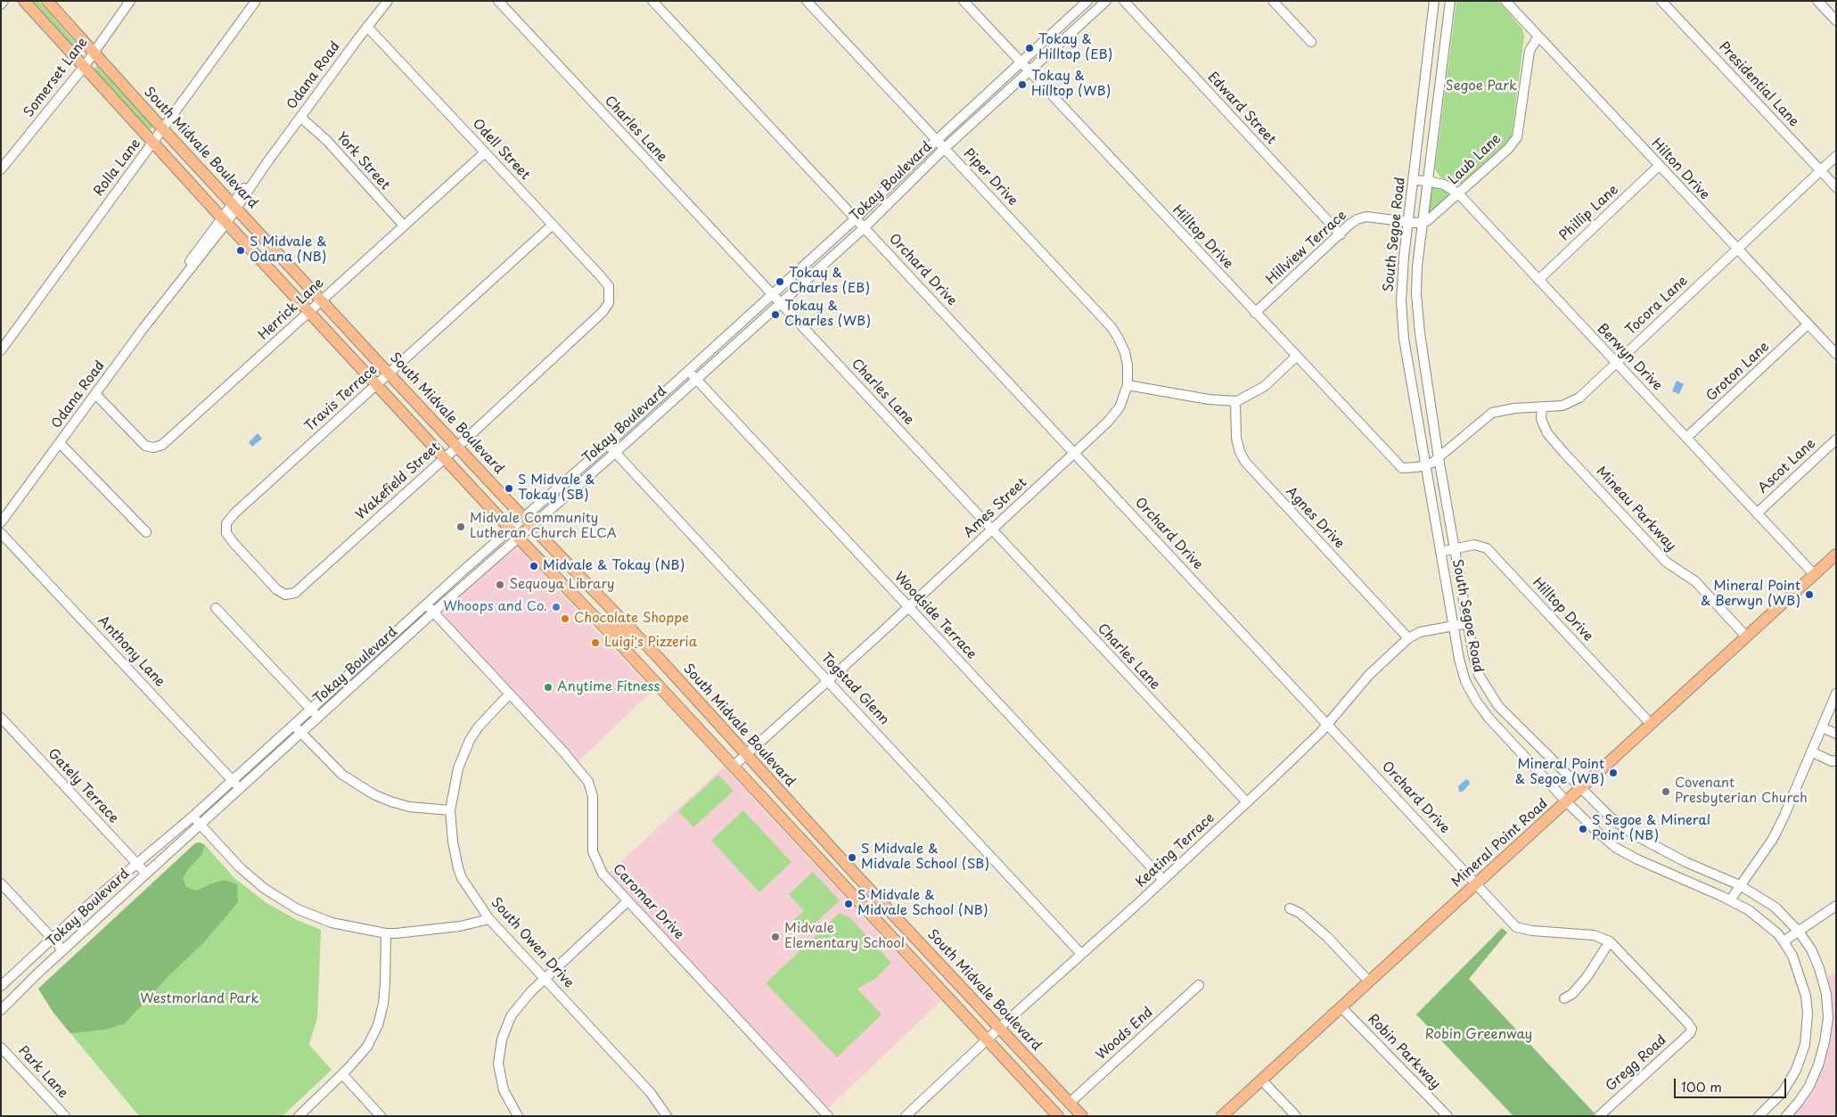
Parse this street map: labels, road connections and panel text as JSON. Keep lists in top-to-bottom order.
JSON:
{
  "streets": {
    "main road": ["South Midvale Boulevard", "Mineral Point Road"],
    "street": [
      "Odana Road",
      "Somerset Lane",
      "Presidential Lane",
      "Edward Street",
      "Charles Lane",
      "Odell Street",
      "Laub Lane",
      "York Street",
      "Rolla Lane",
      "Hilton Drive",
      "Piper Drive",
      "Tokay Boulevard",
      "Phillip Lane",
      "South Segoe Road",
      "Hilltop Drive",
      "Hillview Terrace",
      "Orchard Drive",
      "Tocora Lane",
      "Herrick Lane",
      "Berwyn Drive",
      "Groton Lane",
      "Travis Terrace",
      "Ascot Lane",
      "Wakefield Street",
      "Ames Street",
      "Mineau Parkway",
      "Agnes Drive",
      "Woodside Terrace",
      "Anthony Lane",
      "Togstad Glenn",
      "Gately Terrace",
      "Keating Terrace",
      "Caromar Drive",
      "South Owen Drive",
      "Woods End",
      "Robin Parkway",
      "Gregg Road",
      "Park Lane"
    ]
  },
  "crossings": [
    ["Odana Road", "South Midvale Boulevard"],
    ["Odana Road", "Odell Street"],
    ["Odana Road", "York Street"],
    ["Odana Road", "Herrick Lane"],
    ["Somerset Lane", "South Midvale Boulevard"],
    ["Presidential Lane", "Tocora Lane"],
    ["Edward Street", "Hillview Terrace"],
    ["Charles Lane", "Tokay Boulevard"],
    ["Charles Lane", "Ames Street"],
    ["Charles Lane", "Keating Terrace"],
    ["South Midvale Boulevard", "Rolla Lane"],
    ["South Midvale Boulevard", "Tokay Boulevard"],
    ["South Midvale Boulevard", "Herrick Lane"],
    ["South Midvale Boulevard", "Travis Terrace"],
    ["South Midvale Boulevard", "Wakefield Street"],
    ["South Midvale Boulevard", "Ames Street"],
    ["South Midvale Boulevard", "Keating Terrace"],
    ["South Midvale Boulevard", "Woods End"],
    ["Odell Street", "Herrick Lane"],
    ["Odell Street", "Travis Terrace"],
    ["Odell Street", "Wakefield Street"],
    ["Laub Lane", "Hilton Drive"],
    ["Laub Lane", "South Segoe Road"],
    ["Laub Lane", "Berwyn Drive"],
    ["York Street", "Herrick Lane"],
    ["Hilton Drive", "Phillip Lane"],
    ["Hilton Drive", "Tocora Lane"],
    ["Hilton Drive", "Groton Lane"],
    ["Piper Drive", "Tokay Boulevard"],
    ["Piper Drive", "Ames Street"],
    ["Tokay Boulevard", "Hilltop Drive"],
    ["Tokay Boulevard", "Orchard Drive"],
    ["Tokay Boulevard", "Woodside Terrace"],
    ["Tokay Boulevard", "Anthony Lane"],
    ["Tokay Boulevard", "Togstad Glenn"],
    ["Tokay Boulevard", "Gately Terrace"],
    ["Tokay Boulevard", "Caromar Drive"],
    ["Phillip Lane", "Berwyn Drive"],
    ["South Segoe Road", "Hilltop Drive"],
    ["South Segoe Road", "Hillview Terrace"],
    ["South Segoe Road", "Tocora Lane"],
    ["South Segoe Road", "Berwyn Drive"],
    ["South Segoe Road", "Mineral Point Road"],
    ["South Segoe Road", "Keating Terrace"],
    ["Hilltop Drive", "Hillview Terrace"],
    ["Hilltop Drive", "Tocora Lane"],
    ["Hilltop Drive", "Mineral Point Road"],
    ["Orchard Drive", "Ames Street"],
    ["Orchard Drive", "Mineral Point Road"],
    ["Orchard Drive", "Keating Terrace"],
    ["Orchard Drive", "Gregg Road"],
    ["Tocora Lane", "Berwyn Drive"],
    ["Tocora Lane", "Mineau Parkway"],
    ["Berwyn Drive", "Groton Lane"],
    ["Berwyn Drive", "Ascot Lane"],
    ["Berwyn Drive", "Mineral Point Road"],
    ["Travis Terrace", "Wakefield Street"],
    ["Ames Street", "Woodside Terrace"],
    ["Ames Street", "Togstad Glenn"],
    ["Mineau Parkway", "Mineral Point Road"],
    ["Agnes Drive", "Keating Terrace"],
    ["Woodside Terrace", "Keating Terrace"],
    ["Togstad Glenn", "Keating Terrace"],
    ["Mineral Point Road", "Robin Parkway"],
    ["Caromar Drive", "South Owen Drive"]
  ],
  "parks": ["Segoe Park", "Westmorland Park", "Robin Greenway"],
  "places": [
    "Tokay & Hilltop (EB)",
    "Tokay & Hilltop (WB)",
    "S Midvale & Odana (NB)",
    "Tokay & Charles (EB)",
    "Tokay & Charles (WB)",
    "S Midvale & Tokay (SB)",
    "Midvale Community Lutheran Church ELCA",
    "Midvale & Tokay (NB)",
    "Sequoya Library",
    "Mineral Point & Berwyn (WB)",
    "Whoops and Co.",
    "Chocolate Shoppe",
    "Luigi's Pizzeria",
    "Anytime Fitness",
    "Mineral Point & Segoe (WB)",
    "Covenant Presbyterian Church",
    "S Segoe & Mineral Point (NB)",
    "S Midvale & Midvale School (SB)",
    "S Midvale & Midvale School (NB)",
    "Midvale Elementary School"
  ],
  "scale_bar": "100 m"
}
